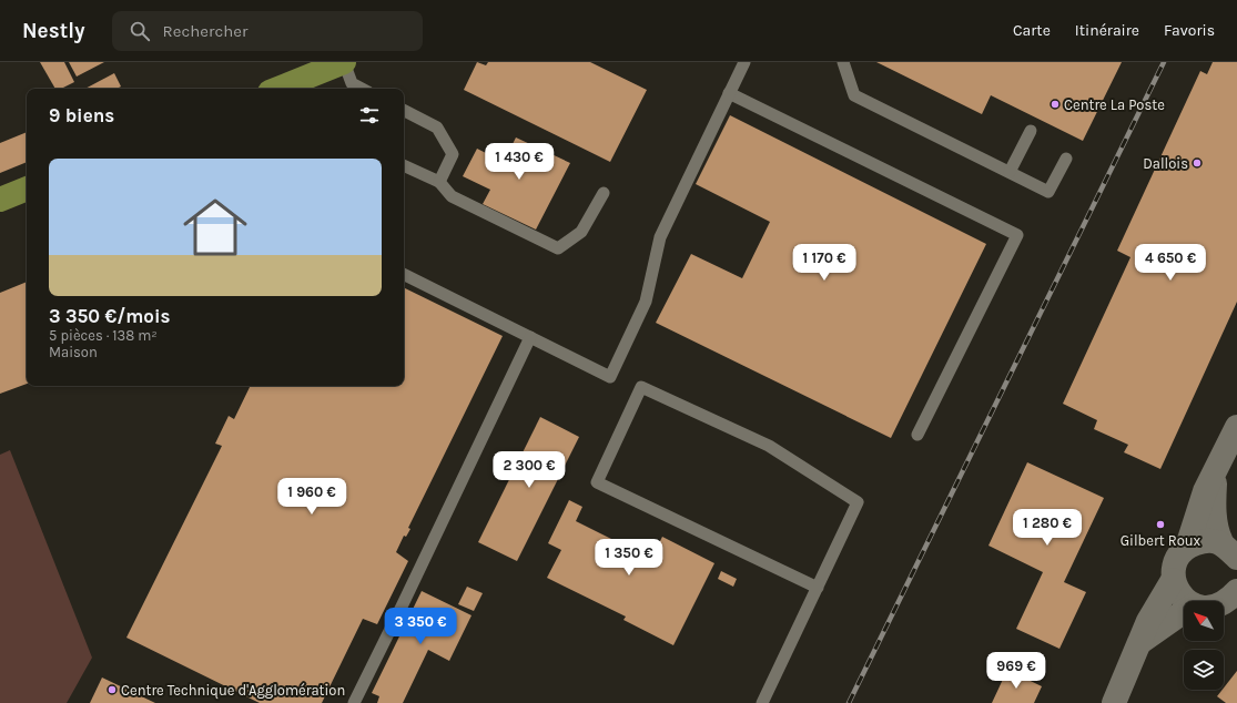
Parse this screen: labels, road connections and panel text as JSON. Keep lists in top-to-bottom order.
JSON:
{
  "places": [
    "Centre La Poste",
    "Dallois",
    "Gilbert Roux",
    "Centre Technique d'Agglomération"
  ],
  "north": "top left",
  "page": {
    "header": "Nestly",
    "search": "Rechercher",
    "nav": ["Carte", "Itinéraire", "Favoris"],
    "heading": "9 biens",
    "list": [
      {
        "name": "3 350 €/mois",
        "note": "5 pièces · 138 m² · Maison"
      }
    ],
    "price": [
      "1 430 €",
      "1 170 €",
      "4 650 €",
      "2 300 €",
      "1 960 €",
      "1 280 €",
      "1 350 €",
      "3 350 €",
      "969 €"
    ]
  }
}
